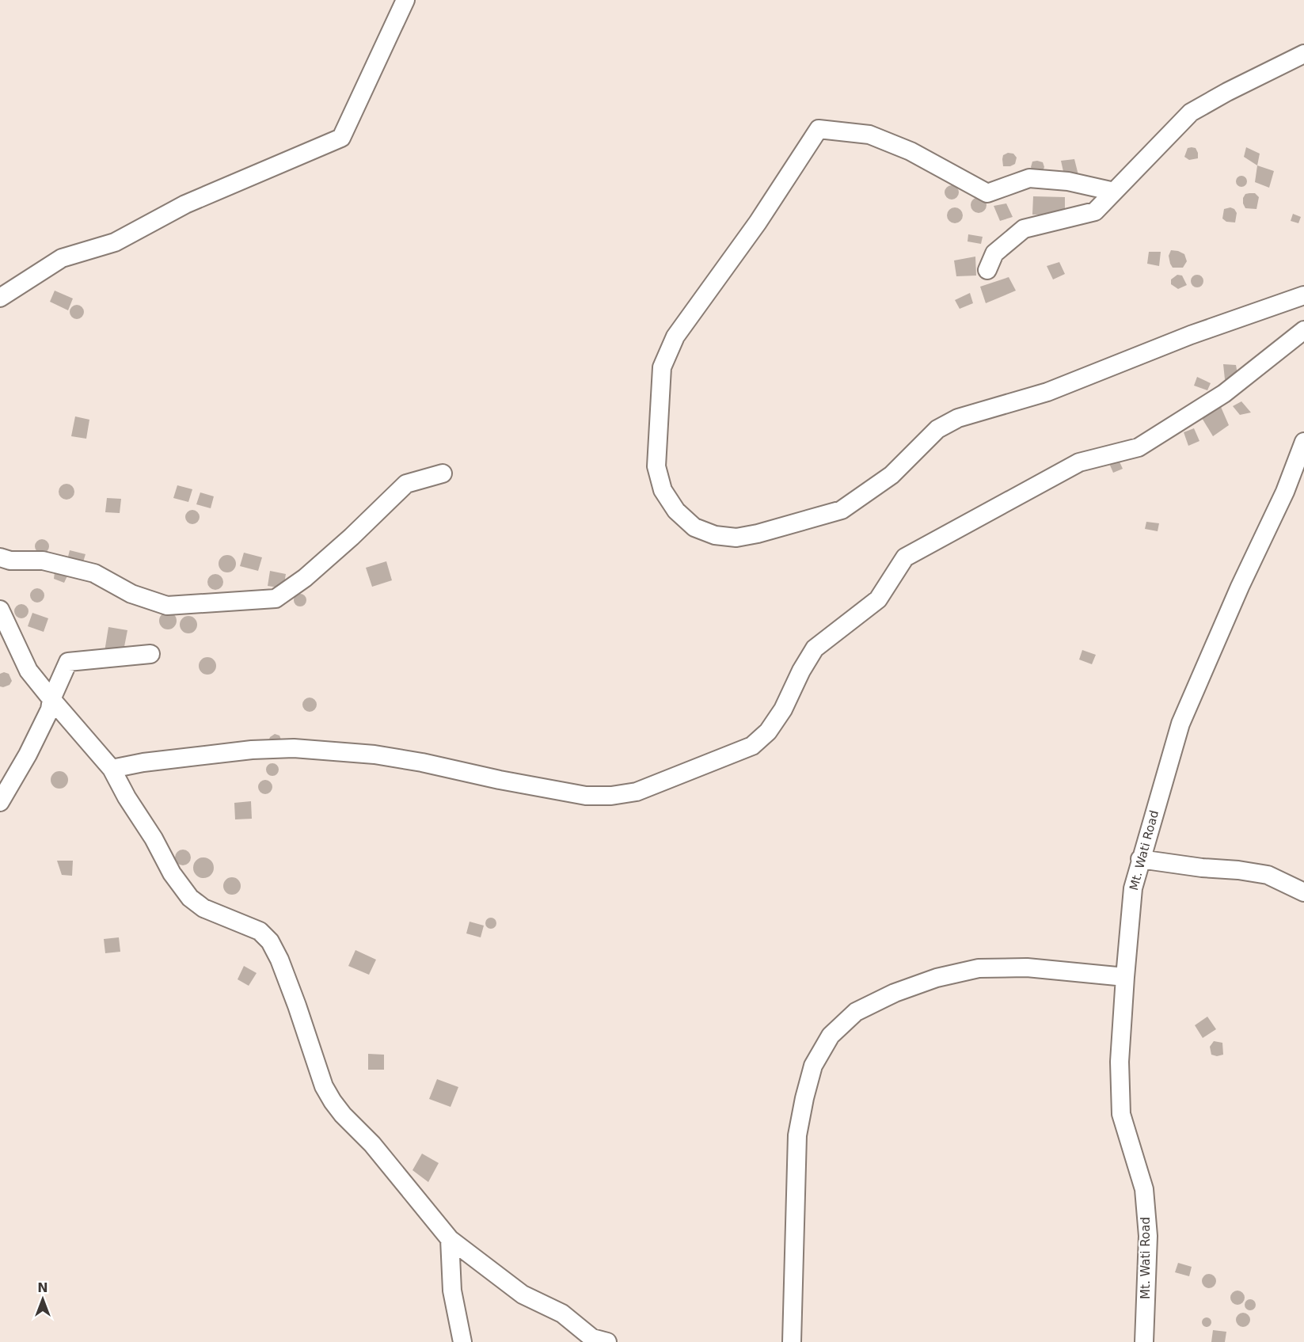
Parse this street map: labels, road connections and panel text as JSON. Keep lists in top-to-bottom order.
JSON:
{
  "streets": {
    "street": ["Mt. Wati Road"]
  },
  "north": "top"
}
